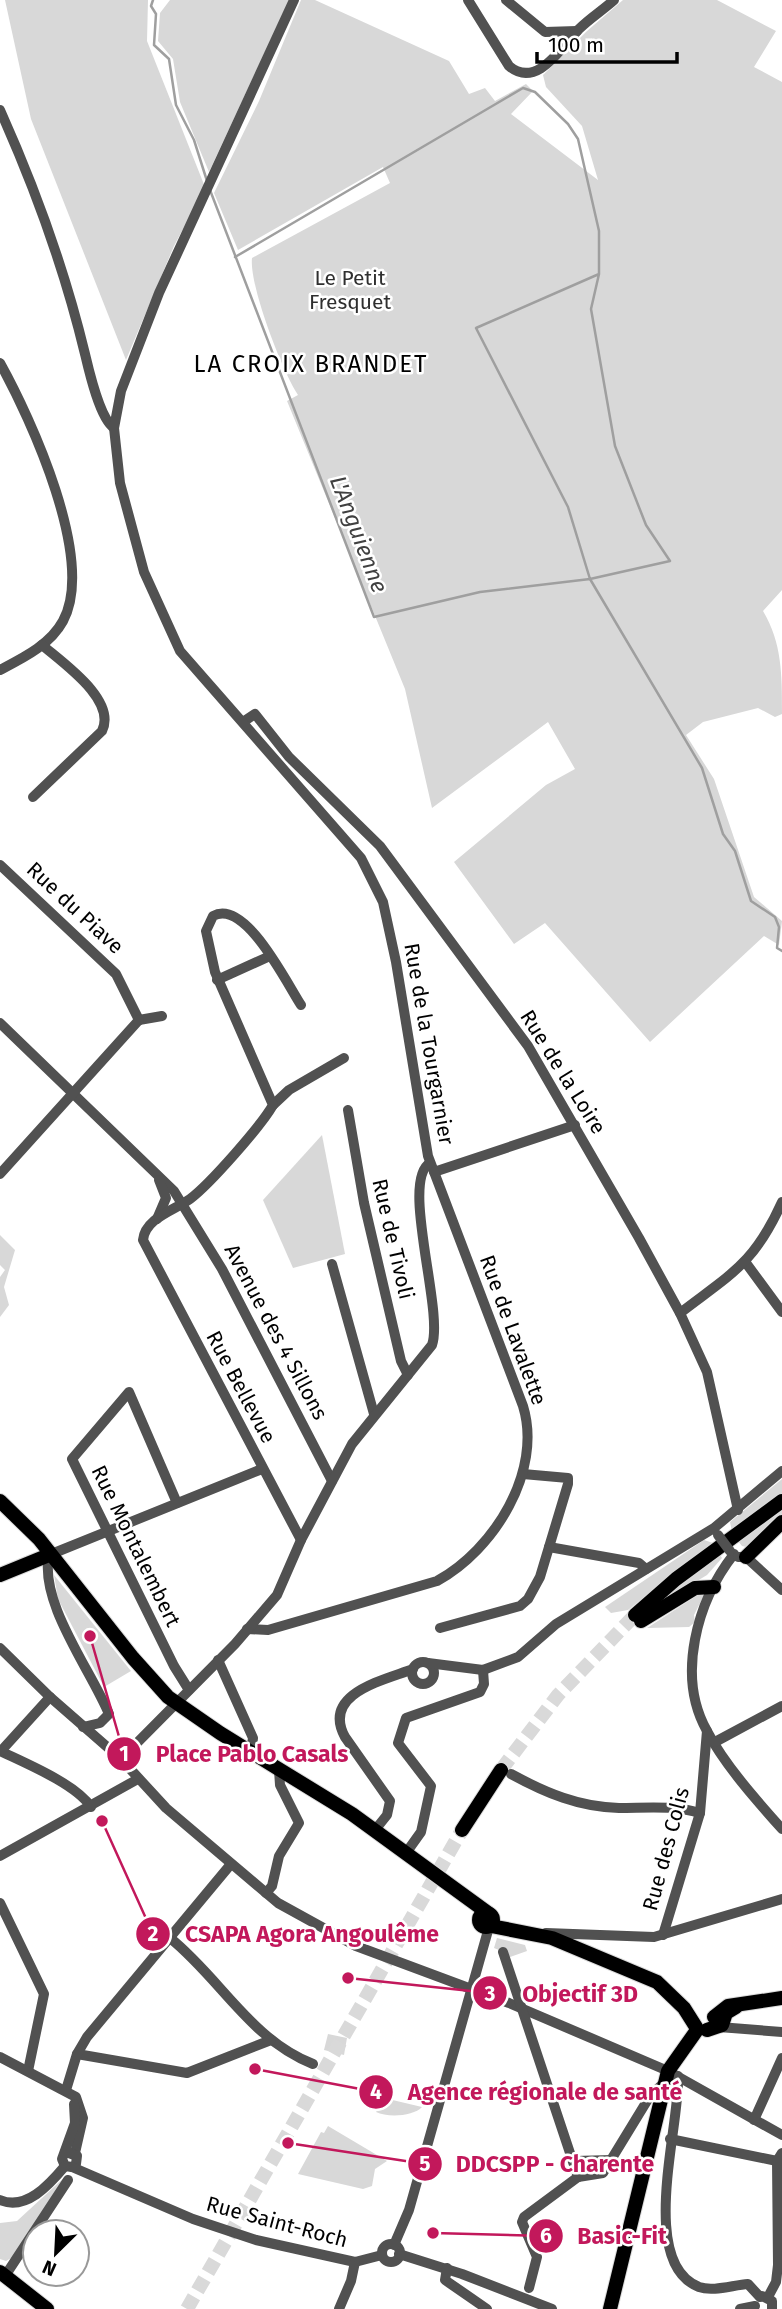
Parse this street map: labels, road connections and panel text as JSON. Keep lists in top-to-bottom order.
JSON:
{
  "streets": {
    "street": [
      "Rue du Piave",
      "Rue de la Tourgarnier",
      "Rue de la Loire",
      "Rue de Tivoli",
      "Rue de Lavalette",
      "Avenue des 4 Sillons",
      "Rue Bellevue",
      "Rue Montalembert",
      "Rue des Colis",
      "Rue Saint-Roch"
    ]
  },
  "crossings": [
    ["Rue de la Tourgarnier", "Rue de Tivoli"],
    ["Rue de la Tourgarnier", "Rue de Lavalette"],
    ["Rue de la Tourgarnier", "Avenue des 4 Sillons"],
    ["Rue de la Tourgarnier", "Rue Bellevue"],
    ["Rue de la Tourgarnier", "Rue Montalembert"]
  ],
  "districts": ["LA CROIX BRANDET"],
  "water": ["L'Anguienne"],
  "parks": ["Le Petit Fresquet"],
  "places": [
    "Place Pablo Casals",
    "CSAPA Agora Angoulême",
    "Objectif 3D",
    "Agence régionale de santé",
    "DDCSPP - Charente",
    "Basic-Fit"
  ],
  "scale_bar": "100 m",
  "north": "bottom left"
}
